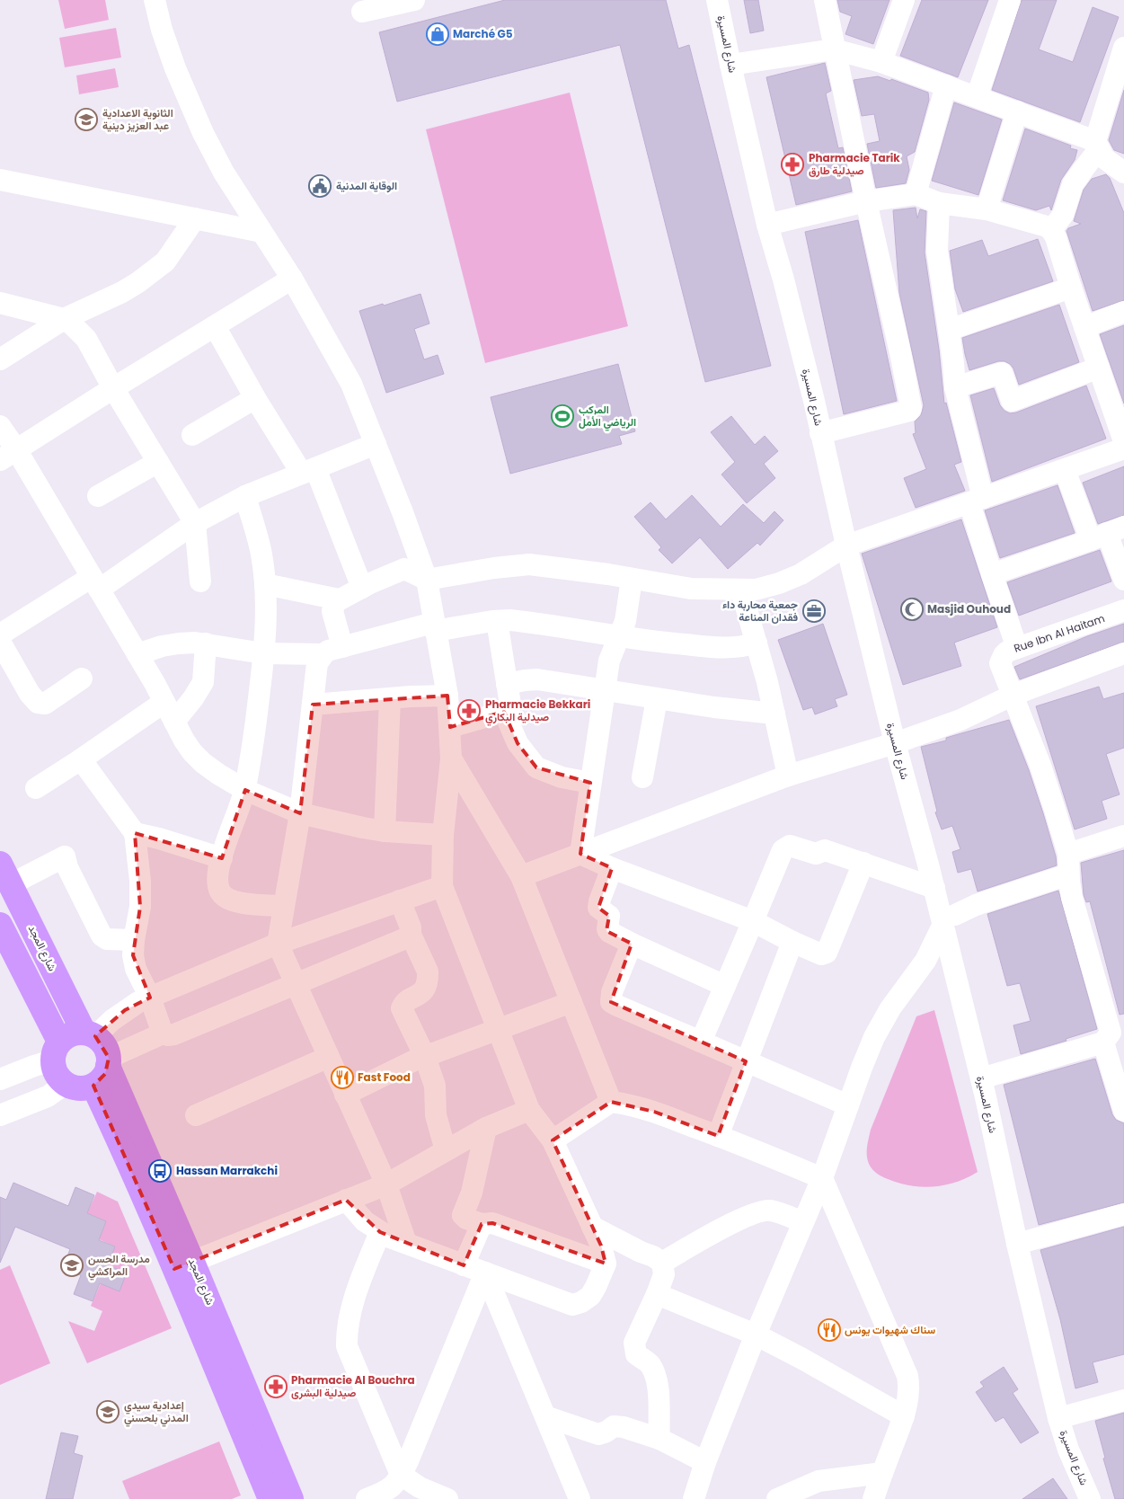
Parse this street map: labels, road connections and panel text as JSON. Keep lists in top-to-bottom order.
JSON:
{
  "streets": {
    "main road": ["شارع المجد"],
    "street": ["شارع المسيرة", "Rue Ibn Al Haitam"]
  },
  "places": {
    "shop": ["Marché G5"],
    "school or university": ["الثانوية الاعدادية عبد العزيز دينية", "مدرسة الحسن المراكشي", "إعدادية سيدي المدني بلحسني"],
    "pharmacy": ["Pharmacie Tarik صيدلية طارق", "Pharmacie Bekkari صيدلية البكاري", "Pharmacie Al Bouchra صيدلية البشرى"],
    "public building": ["الوقاية المدنية"],
    "sports": ["المركب الرياضي الأمل"],
    "mosque": ["Masjid Ouhoud"],
    "office": ["جمعية محاربة داء فقدان المناعة"],
    "restaurant": ["Fast Food", "سناك شهيوات يونس"],
    "bus stop": ["Hassan Marrakchi"]
  }
}
